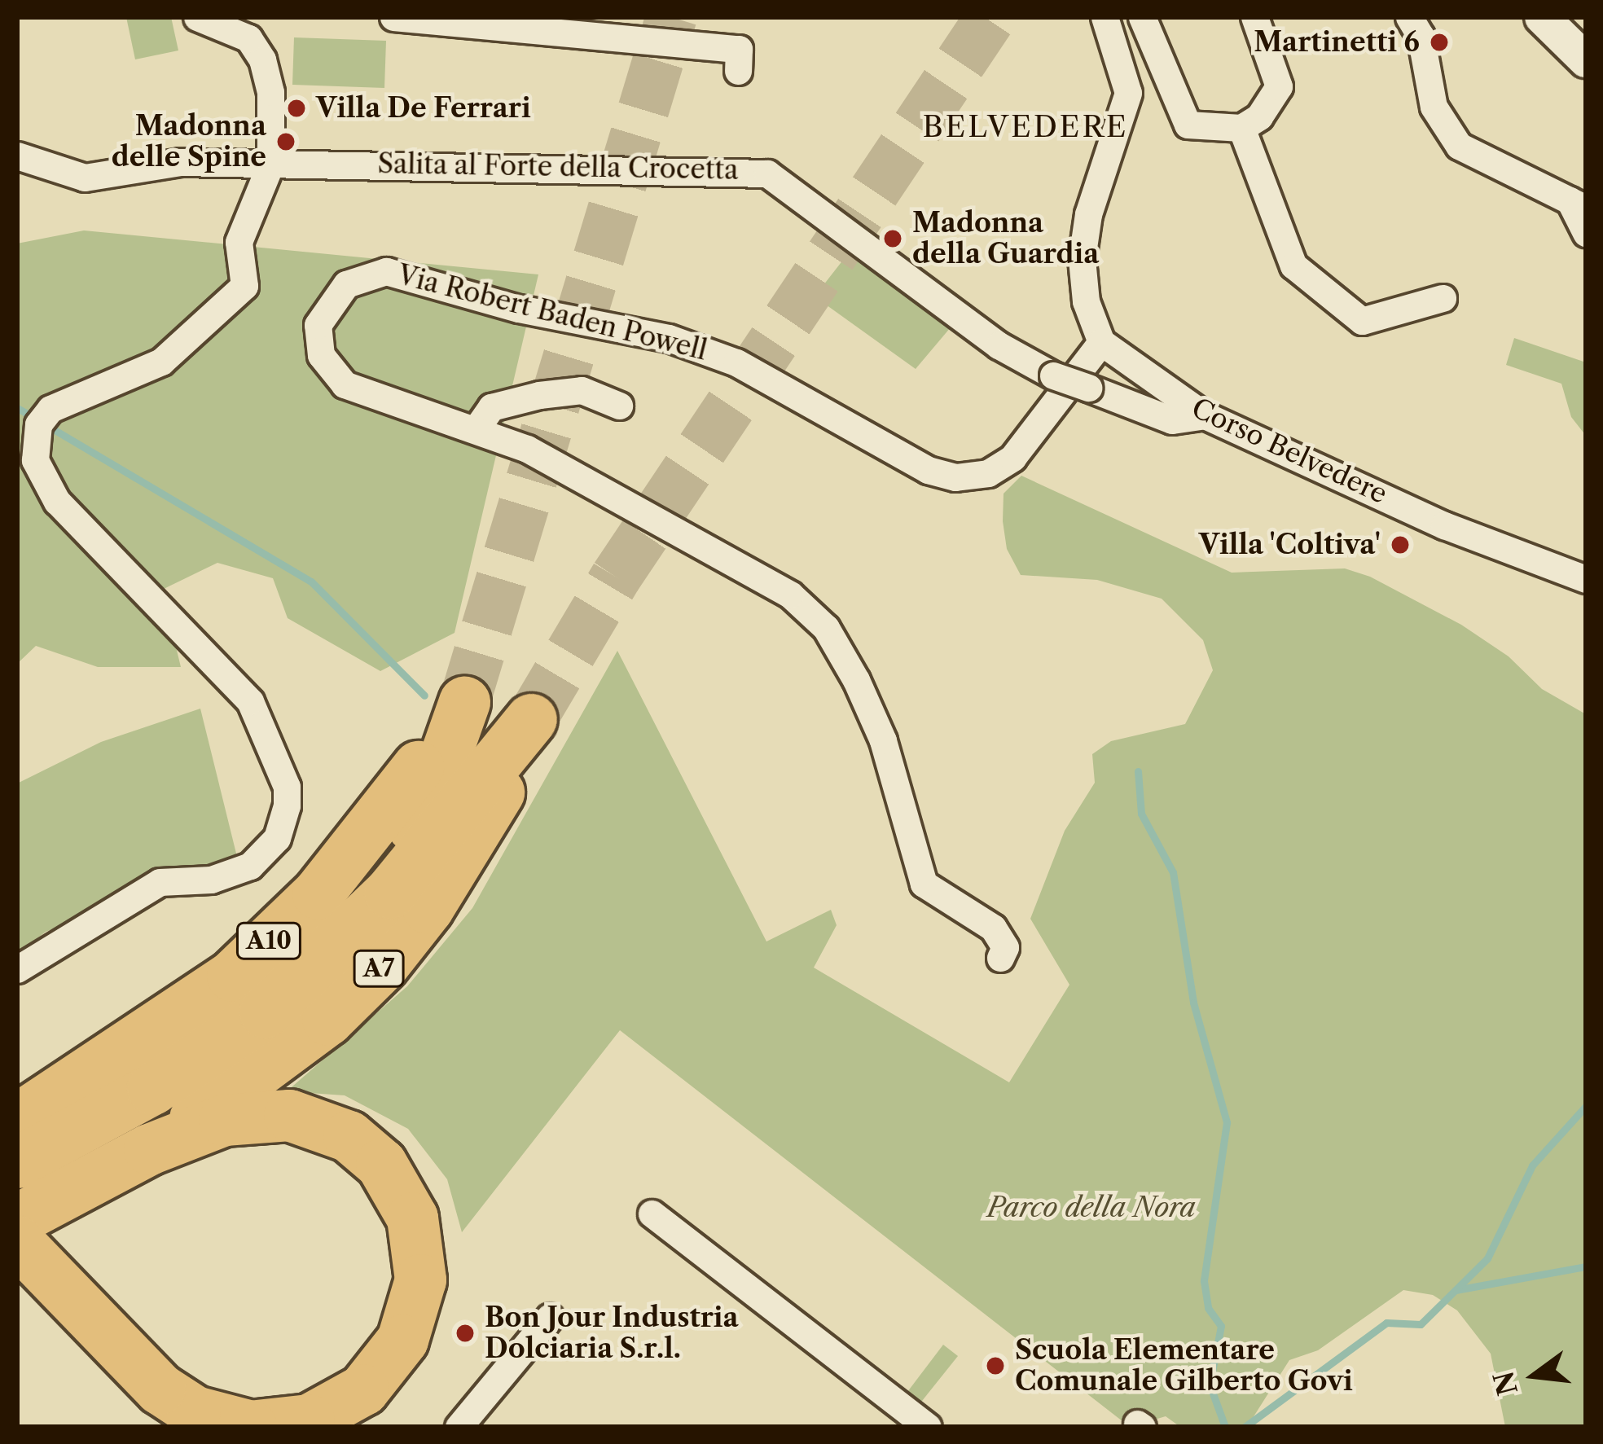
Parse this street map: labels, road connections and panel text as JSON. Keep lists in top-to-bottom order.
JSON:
{
  "streets": {
    "highway": ["A10", "A7"],
    "street": ["Salita al Forte della Crocetta", "Via Robert Baden Powell", "Corso Belvedere"]
  },
  "crossings": [
    ["Salita al Forte della Crocetta", "Corso Belvedere"],
    ["Via Robert Baden Powell", "Corso Belvedere"],
    ["A10", "A7"]
  ],
  "districts": ["BELVEDERE"],
  "parks": ["Parco della Nora"],
  "places": [
    "Martinetti 6",
    "Villa De Ferrari",
    "Madonna delle Spine",
    "Madonna della Guardia",
    "Villa 'Coltiva'",
    "Bon Jour Industria Dolciaria S.r.l.",
    "Scuola Elementare Comunale Gilberto Govi"
  ],
  "north": "left"
}
